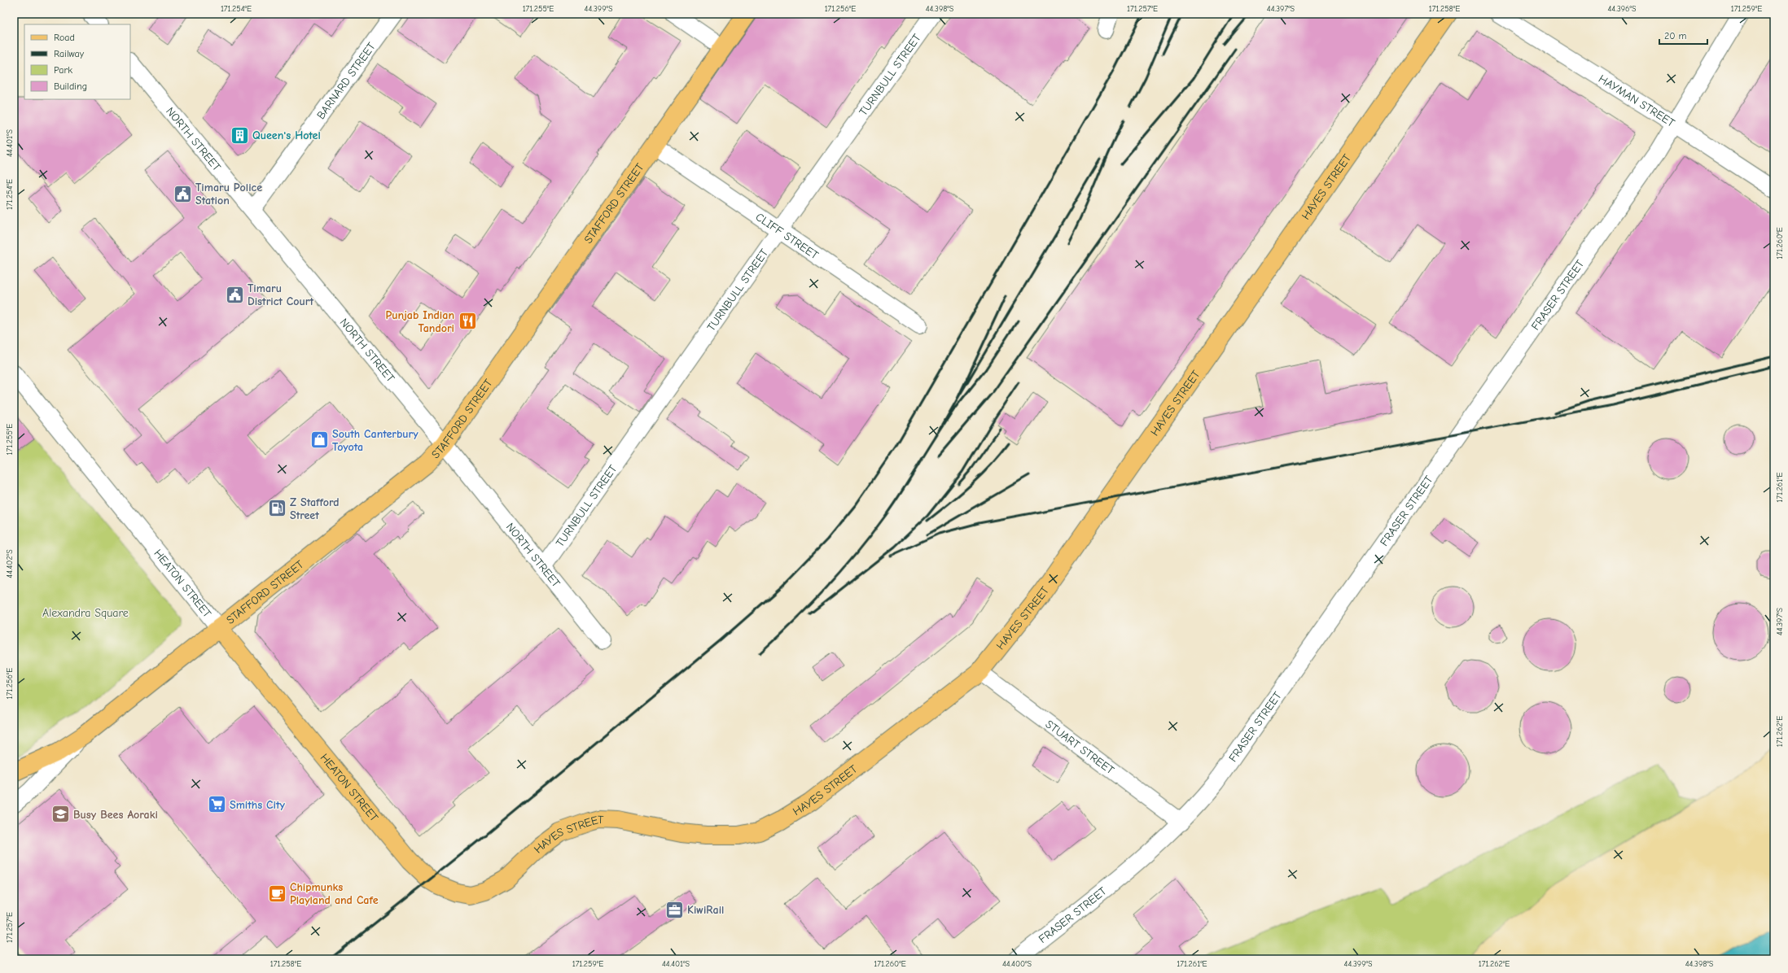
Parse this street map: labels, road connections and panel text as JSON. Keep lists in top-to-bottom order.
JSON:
{
  "streets": {
    "main road": ["HAYES STREET", "STAFFORD STREET", "HEATON STREET"],
    "street": [
      "TURNBULL STREET",
      "BARNARD STREET",
      "HAYMAN STREET",
      "NORTH STREET",
      "CLIFF STREET",
      "FRASER STREET",
      "STUART STREET"
    ]
  },
  "crossings": [
    ["TURNBULL STREET", "NORTH STREET"],
    ["TURNBULL STREET", "CLIFF STREET"],
    ["BARNARD STREET", "NORTH STREET"],
    ["HAYMAN STREET", "FRASER STREET"],
    ["NORTH STREET", "STAFFORD STREET"],
    ["HAYES STREET", "HEATON STREET"],
    ["HAYES STREET", "STUART STREET"],
    ["STAFFORD STREET", "CLIFF STREET"],
    ["STAFFORD STREET", "HEATON STREET"],
    ["FRASER STREET", "STUART STREET"]
  ],
  "parks": ["Alexandra Square"],
  "places": {
    "building": ["Queen's Hotel"],
    "public building": ["Timaru Police Station", "Timaru District Court"],
    "restaurant": ["Punjab Indian Tandori"],
    "shop": ["South Canterbury Toyota"],
    "fuel station": ["Z Stafford Street"],
    "supermarket": ["Smiths City"],
    "school or university": ["Busy Bees Aoraki"],
    "cafe": ["Chipmunks Playland and Cafe"],
    "office": ["KiwiRail"]
  },
  "legend": [
    "Road",
    "Railway",
    "Park",
    "Building"
  ],
  "scale_bar": "20 m",
  "coordinates": [
    "171.254°E",
    "171.255°E",
    "44.399°S",
    "171.256°E",
    "44.398°S",
    "171.257°E",
    "44.397°S",
    "171.258°E",
    "44.396°S",
    "171.259°E",
    "44.401°S",
    "171.260°E",
    "171.261°E",
    "44.402°S",
    "171.262°E",
    "44.400°S"
  ]
}
